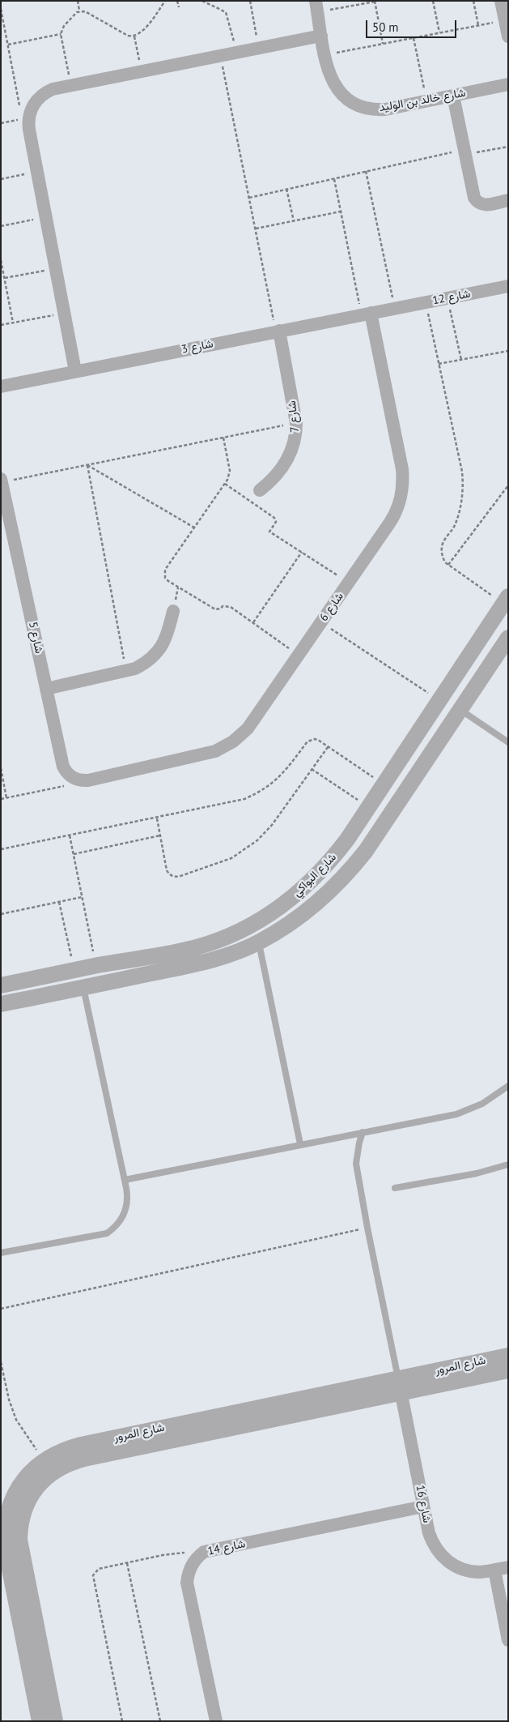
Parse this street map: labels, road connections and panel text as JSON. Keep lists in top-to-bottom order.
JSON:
{
  "streets": {
    "street": [
      "شارع خالد بن الوليد",
      "شارع 12",
      "شارع 3",
      "شارع 7",
      "شارع 6",
      "شارع 5",
      "شارع البواكي",
      "شارع المرور",
      "شارع 16",
      "شارع 14"
    ]
  },
  "crossings": [
    ["شارع 12", "شارع 3"],
    ["شارع 3", "شارع 7"],
    ["شارع 3", "شارع 6"],
    ["شارع 6", "شارع 5"],
    ["شارع المرور", "شارع 16"],
    ["شارع 16", "شارع 14"]
  ],
  "scale_bar": "50 m"
}
